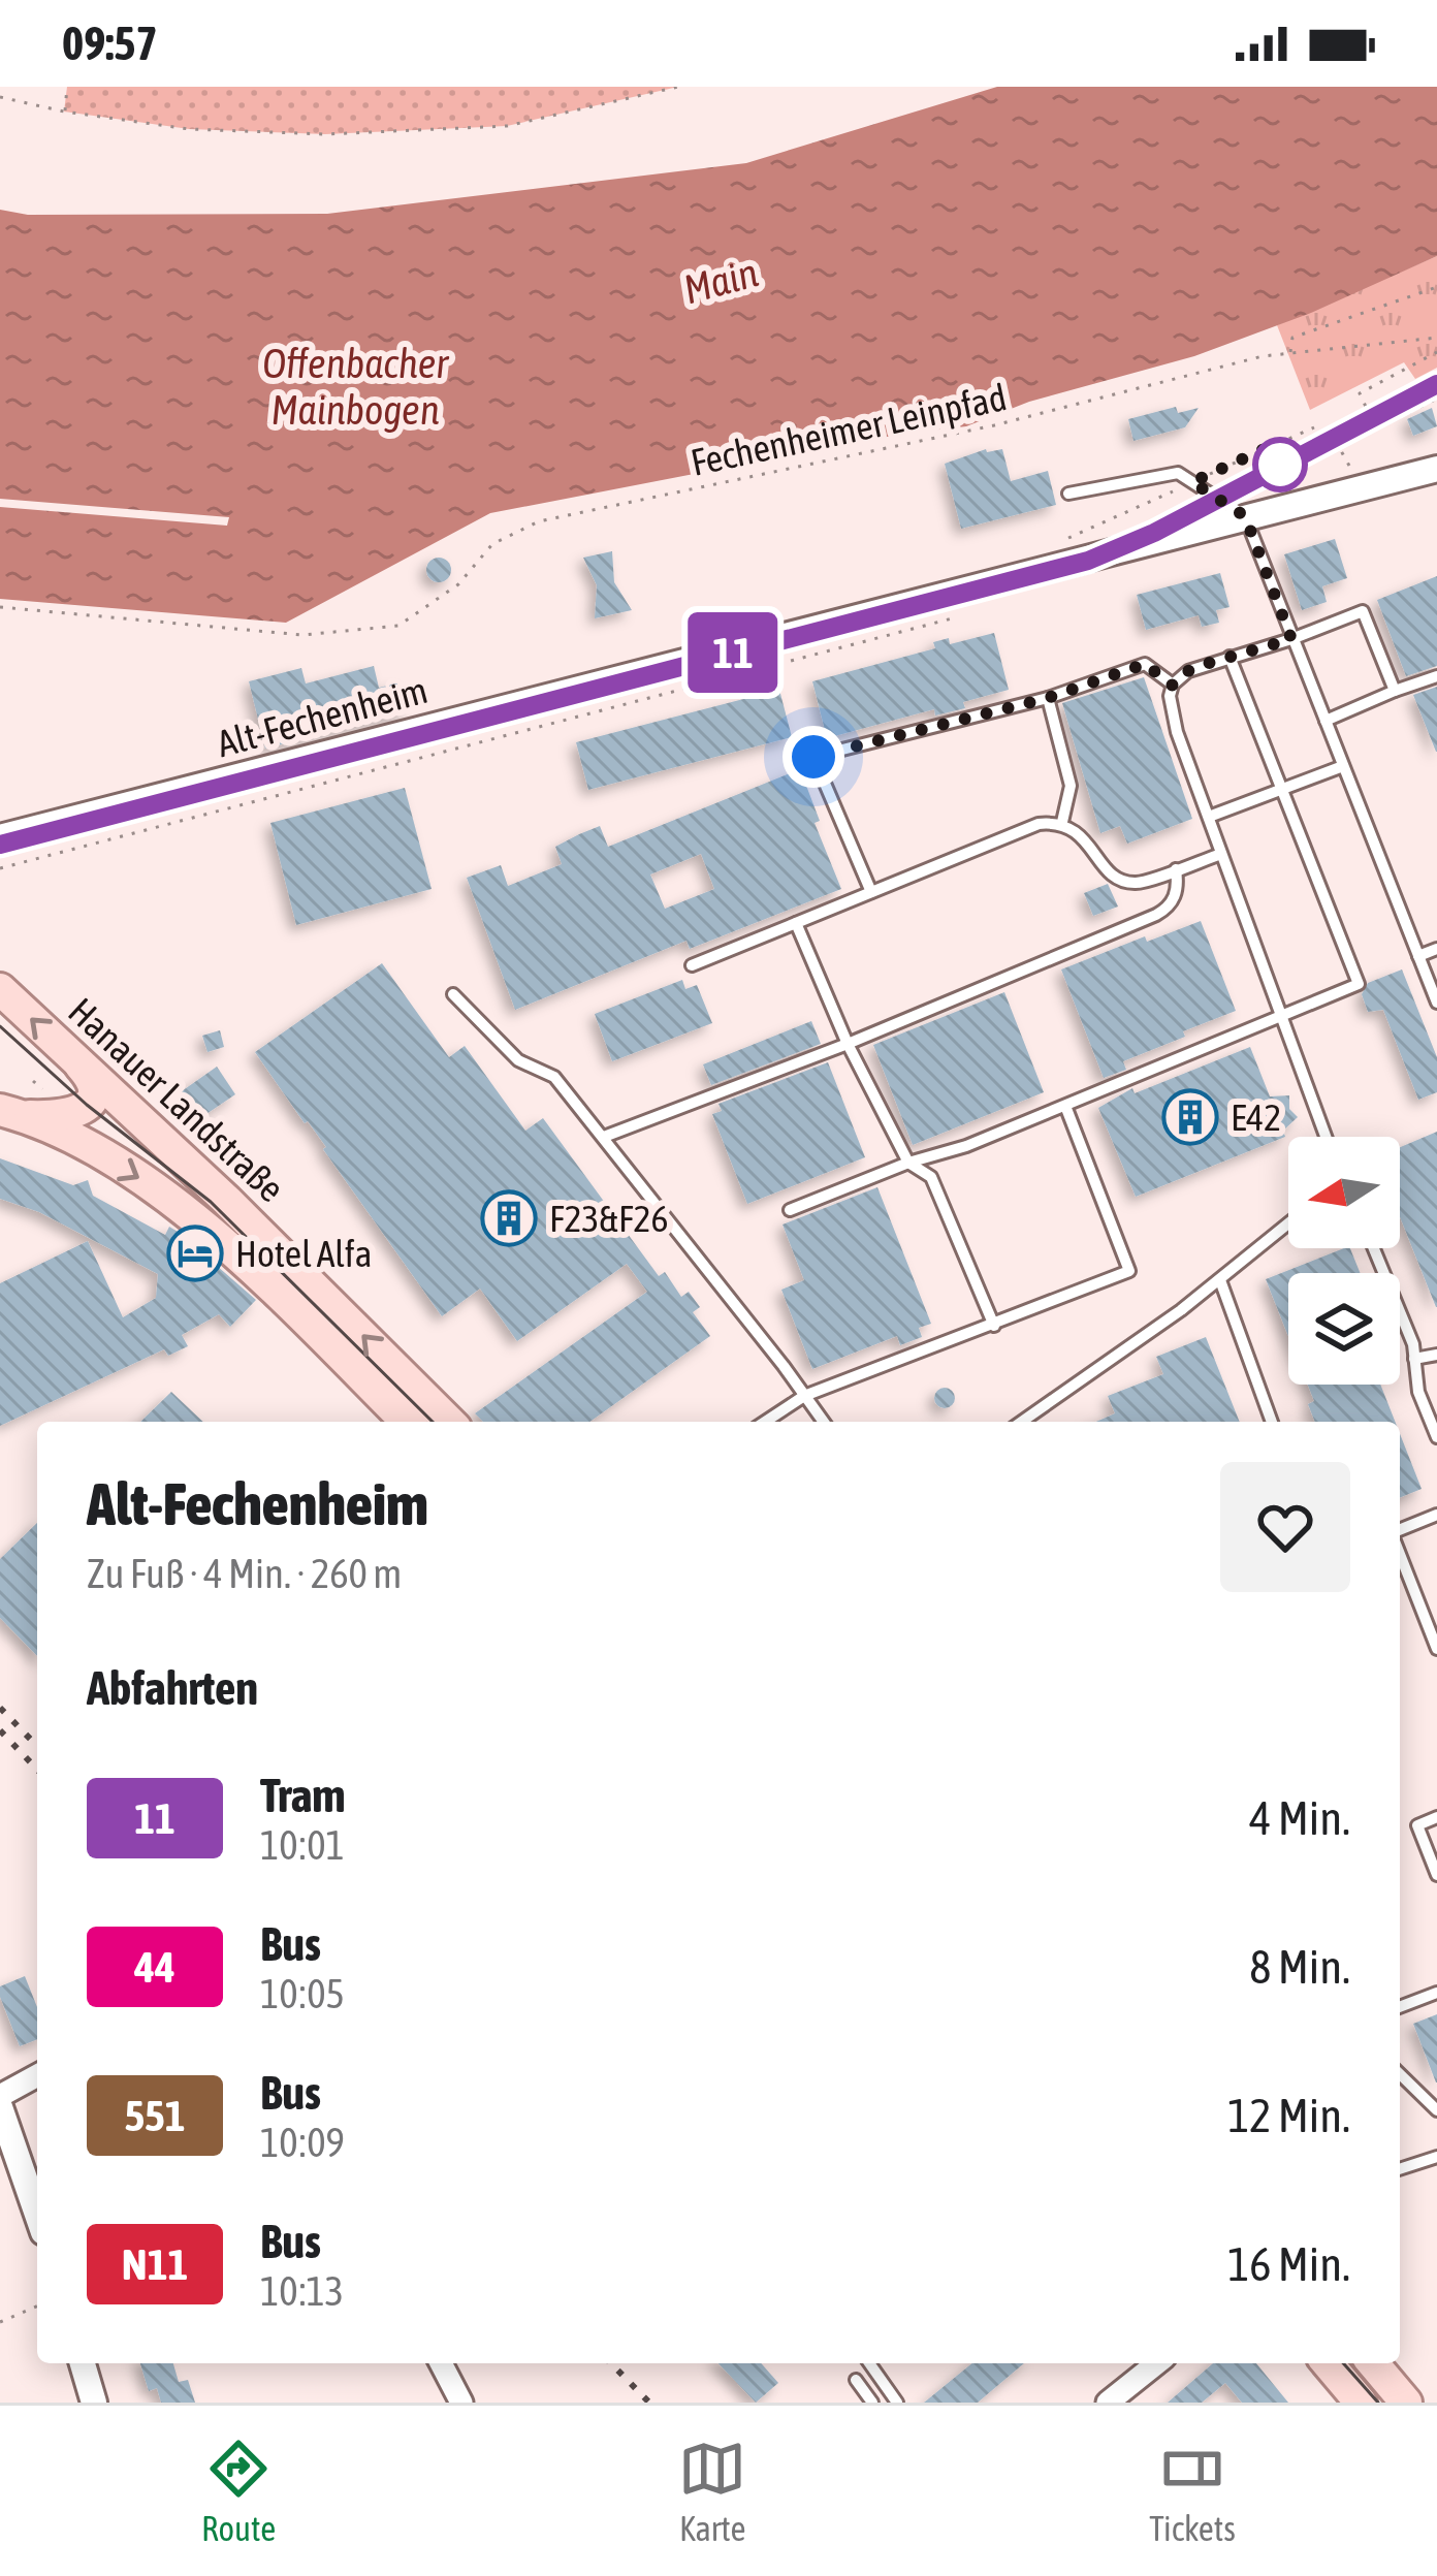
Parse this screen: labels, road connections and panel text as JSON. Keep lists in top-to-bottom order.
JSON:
{
  "streets": {
    "main road": ["Hanauer Landstraße"],
    "street": ["Alt-Fechenheim"],
    "path": ["Fechenheimer Leinpfad"]
  },
  "water": ["Main", "Offenbacher Mainbogen"],
  "places": {
    "building": ["E42", "F23&F26"],
    "hotel": ["Hotel Alfa"]
  },
  "lines": ["tram line 11"],
  "north": "left",
  "page": {
    "status": "09:57",
    "on_map": "11",
    "heading": [
      ["Alt-Fechenheim", "Zu Fuß · 4 Min. · 260 m"],
      "Abfahrten"
    ],
    "list": [
      {
        "mark": "11",
        "name": "Tram",
        "note": "10:01",
        "value": "4 Min."
      },
      {
        "mark": "44",
        "name": "Bus",
        "note": "10:05",
        "value": "8 Min."
      },
      {
        "mark": "551",
        "name": "Bus",
        "note": "10:09",
        "value": "12 Min."
      },
      {
        "mark": "N11",
        "name": "Bus",
        "note": "10:13",
        "value": "16 Min."
      }
    ],
    "tabs": ["Route", "Karte", "Tickets"]
  }
}
